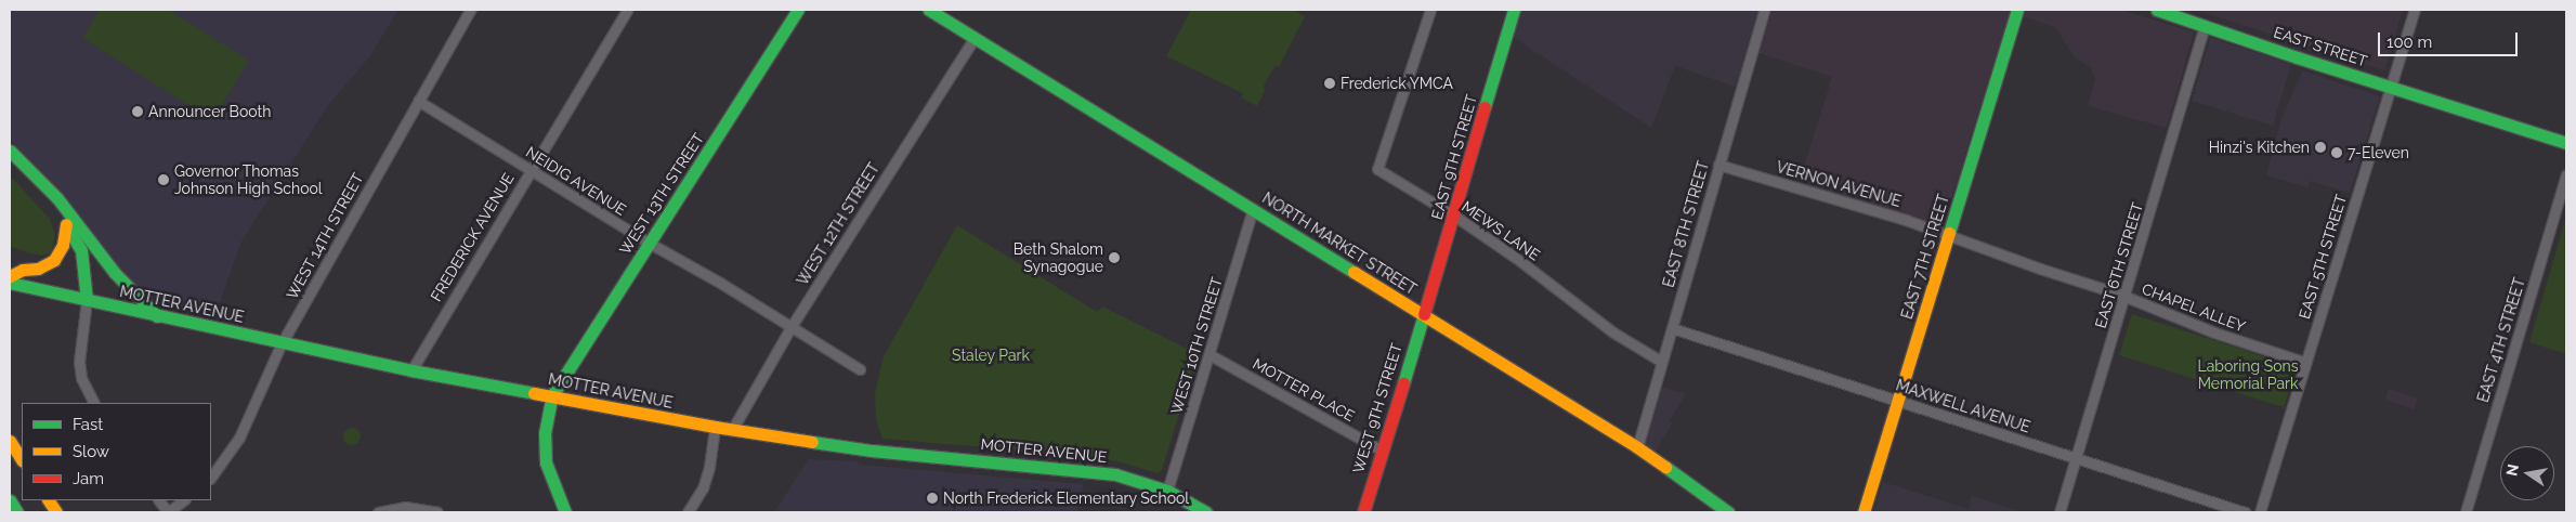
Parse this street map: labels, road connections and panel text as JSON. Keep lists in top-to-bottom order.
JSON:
{
  "streets": {
    "main road": [
      "EAST STREET",
      "EAST 9TH STREET",
      "WEST 13TH STREET",
      "NORTH MARKET STREET",
      "EAST 7TH STREET",
      "MOTTER AVENUE",
      "WEST 9TH STREET"
    ],
    "street": [
      "NEIDIG AVENUE",
      "VERNON AVENUE",
      "WEST 12TH STREET",
      "EAST 8TH STREET",
      "MEWS LANE",
      "WEST 14TH STREET",
      "FREDERICK AVENUE",
      "EAST 5TH STREET",
      "EAST 6TH STREET",
      "CHAPEL ALLEY",
      "EAST 4TH STREET",
      "WEST 10TH STREET",
      "MOTTER PLACE",
      "MAXWELL AVENUE"
    ]
  },
  "crossings": [
    ["EAST STREET", "EAST 5TH STREET"],
    ["EAST STREET", "EAST 6TH STREET"],
    ["EAST 9TH STREET", "MEWS LANE"],
    ["EAST 9TH STREET", "NORTH MARKET STREET"],
    ["EAST 9TH STREET", "WEST 9TH STREET"],
    ["NEIDIG AVENUE", "WEST 13TH STREET"],
    ["NEIDIG AVENUE", "WEST 12TH STREET"],
    ["NEIDIG AVENUE", "WEST 14TH STREET"],
    ["NEIDIG AVENUE", "FREDERICK AVENUE"],
    ["VERNON AVENUE", "EAST 8TH STREET"],
    ["VERNON AVENUE", "EAST 7TH STREET"],
    ["VERNON AVENUE", "CHAPEL ALLEY"],
    ["WEST 13TH STREET", "MOTTER AVENUE"],
    ["WEST 12TH STREET", "NORTH MARKET STREET"],
    ["WEST 12TH STREET", "MOTTER AVENUE"],
    ["EAST 8TH STREET", "MEWS LANE"],
    ["EAST 8TH STREET", "NORTH MARKET STREET"],
    ["EAST 8TH STREET", "MAXWELL AVENUE"],
    ["WEST 14TH STREET", "MOTTER AVENUE"],
    ["FREDERICK AVENUE", "MOTTER AVENUE"],
    ["NORTH MARKET STREET", "WEST 10TH STREET"],
    ["NORTH MARKET STREET", "WEST 9TH STREET"],
    ["EAST 7TH STREET", "CHAPEL ALLEY"],
    ["EAST 7TH STREET", "MAXWELL AVENUE"],
    ["EAST 5TH STREET", "CHAPEL ALLEY"],
    ["EAST 6TH STREET", "CHAPEL ALLEY"],
    ["EAST 6TH STREET", "MAXWELL AVENUE"],
    ["MOTTER AVENUE", "WEST 10TH STREET"],
    ["WEST 10TH STREET", "MOTTER PLACE"],
    ["MOTTER PLACE", "WEST 9TH STREET"]
  ],
  "parks": ["Staley Park", "Laboring Sons Memorial Park"],
  "places": [
    "Frederick YMCA",
    "Announcer Booth",
    "Hinzi's Kitchen",
    "7-Eleven",
    "Governor Thomas Johnson High School",
    "Beth Shalom Synagogue",
    "North Frederick Elementary School"
  ],
  "legend": ["Fast", "Slow", "Jam"],
  "scale_bar": "100 m",
  "north": "left"
}
